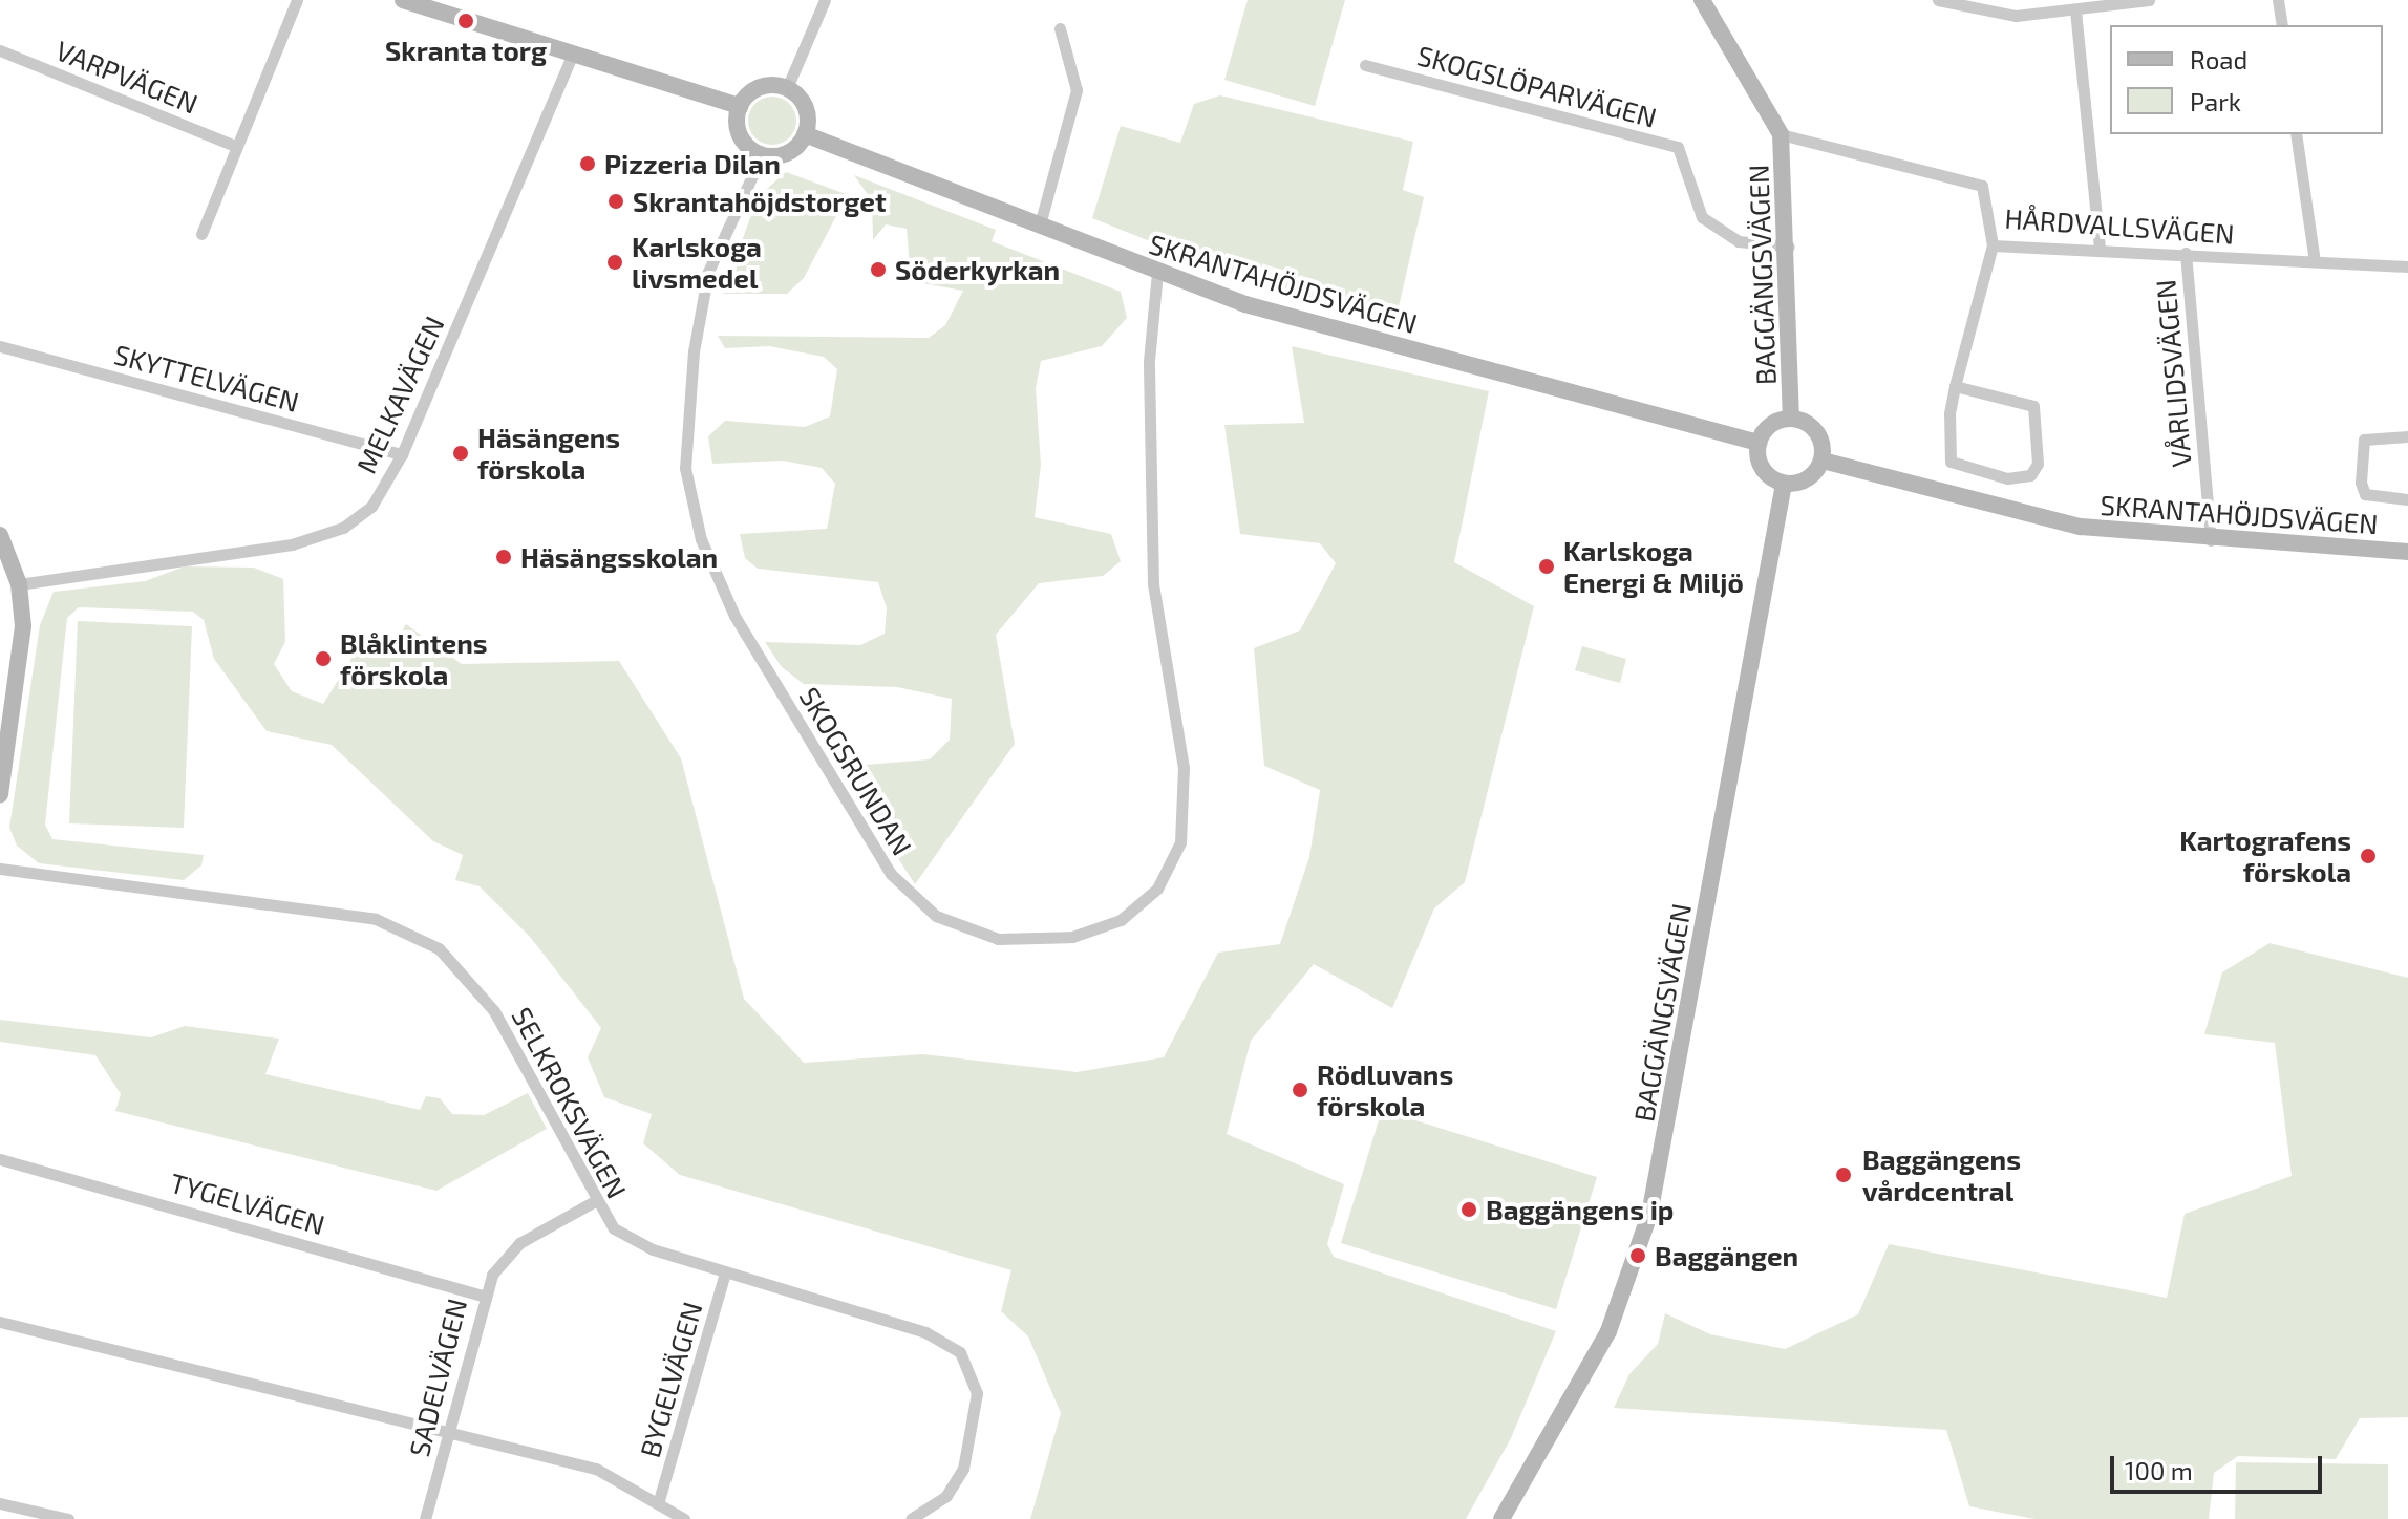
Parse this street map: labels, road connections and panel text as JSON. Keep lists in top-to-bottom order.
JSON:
{
  "streets": {
    "street": [
      "VARPVÄGEN",
      "SKOGSLÖPARVÄGEN",
      "HÅRDVALLSVÄGEN",
      "BAGGÄNGSVÄGEN",
      "SKRANTAHÖJDSVÄGEN",
      "VÅRLIDSVÄGEN",
      "SKYTTELVÄGEN",
      "MELKAVÄGEN",
      "SKOGSRUNDAN",
      "SELKROKSVÄGEN",
      "TYGELVÄGEN",
      "SADELVÄGEN",
      "BYGELVÄGEN"
    ]
  },
  "crossings": [
    ["SKOGSLÖPARVÄGEN", "BAGGÄNGSVÄGEN"],
    ["HÅRDVALLSVÄGEN", "BAGGÄNGSVÄGEN"],
    ["HÅRDVALLSVÄGEN", "VÅRLIDSVÄGEN"],
    ["BAGGÄNGSVÄGEN", "SKRANTAHÖJDSVÄGEN"],
    ["SKRANTAHÖJDSVÄGEN", "VÅRLIDSVÄGEN"],
    ["SKRANTAHÖJDSVÄGEN", "SKOGSRUNDAN"],
    ["SKYTTELVÄGEN", "MELKAVÄGEN"],
    ["SELKROKSVÄGEN", "SADELVÄGEN"],
    ["SELKROKSVÄGEN", "BYGELVÄGEN"],
    ["TYGELVÄGEN", "SADELVÄGEN"]
  ],
  "places": [
    "Skranta torg",
    "Pizzeria Dilan",
    "Skrantahöjdstorget",
    "Karlskoga livsmedel",
    "Söderkyrkan",
    "Häsängens förskola",
    "Häsängsskolan",
    "Karlskoga Energi & Miljö",
    "Blåklintens förskola",
    "Kartografens förskola",
    "Rödluvans förskola",
    "Baggängens vårdcentral",
    "Baggängens ip",
    "Baggängen"
  ],
  "legend": ["Road", "Park"],
  "scale_bar": "100 m"
}
